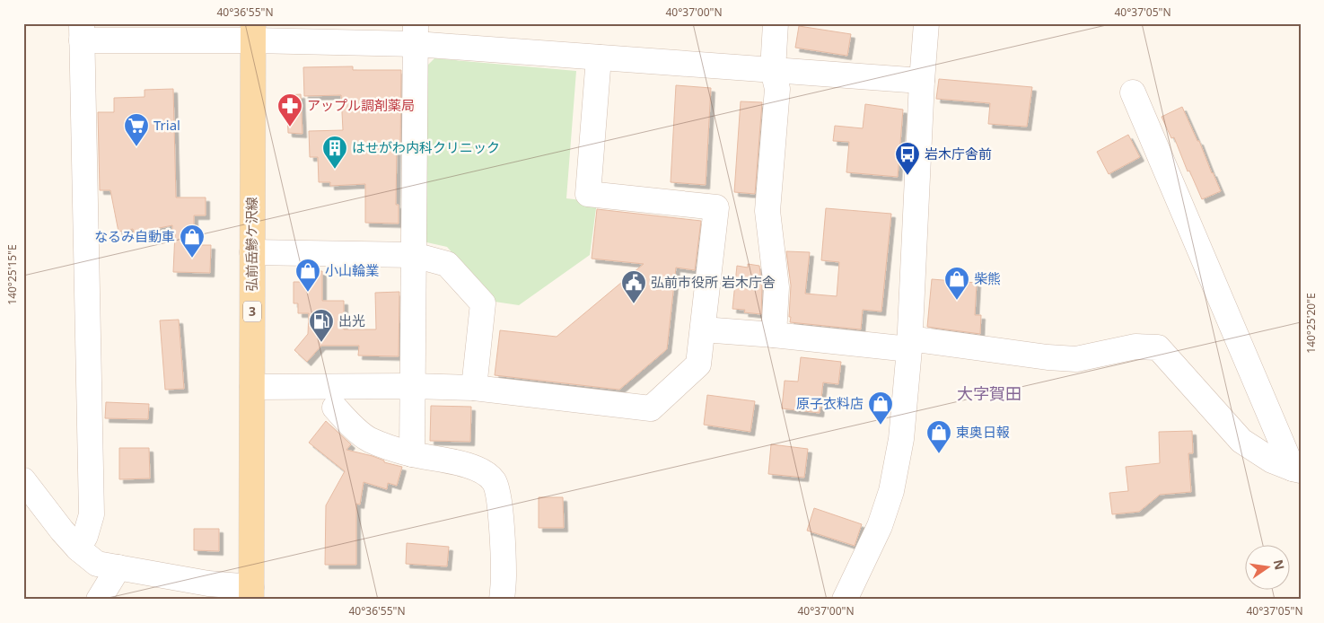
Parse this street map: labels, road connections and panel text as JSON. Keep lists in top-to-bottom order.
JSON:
{
  "streets": {
    "main road": ["弘前岳鰺ケ沢線", "3"]
  },
  "districts": ["大字賀田"],
  "places": {
    "pharmacy": ["アップル調剤薬局"],
    "supermarket": ["Trial"],
    "building": ["はせがわ内科クリニック"],
    "bus stop": ["岩木庁舎前"],
    "shop": [
      "なるみ自動車",
      "小山輪業",
      "柴熊",
      "原子衣料店",
      "東奥日報"
    ],
    "public building": ["弘前市役所 岩木庁舎"],
    "fuel station": ["出光"]
  },
  "north": "right",
  "coordinates": [
    "40°36'55\"N",
    "40°37'00\"N",
    "40°37'05\"N",
    "140°25'15\"E",
    "140°25'20\"E"
  ]
}
